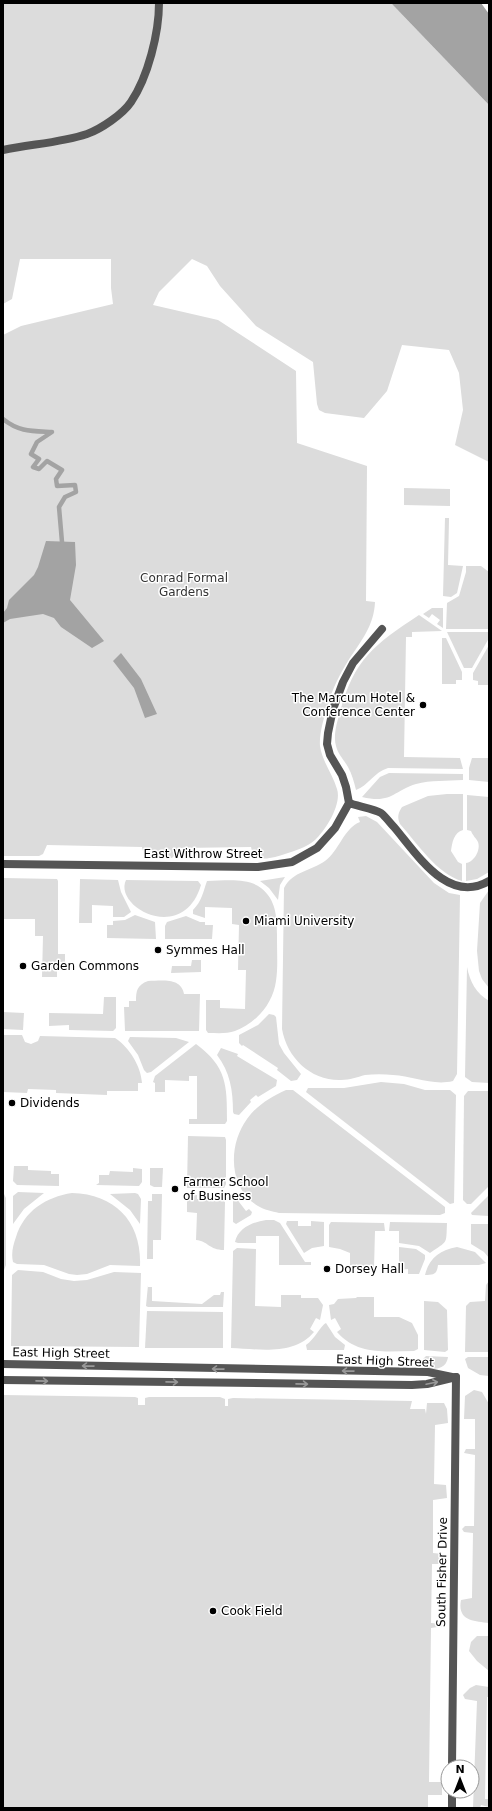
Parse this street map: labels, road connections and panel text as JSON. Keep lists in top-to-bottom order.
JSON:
{
  "streets": {
    "street": ["East Withrow Street", "East High Street", "South Fisher Drive"]
  },
  "crossings": [
    ["East High Street", "South Fisher Drive"]
  ],
  "parks": ["Conrad Formal Gardens"],
  "places": [
    "The Marcum Hotel & Conference Center",
    "Miami University",
    "Symmes Hall",
    "Garden Commons",
    "Dividends",
    "Farmer School of Business",
    "Dorsey Hall",
    "Cook Field"
  ],
  "north": "top"
}
